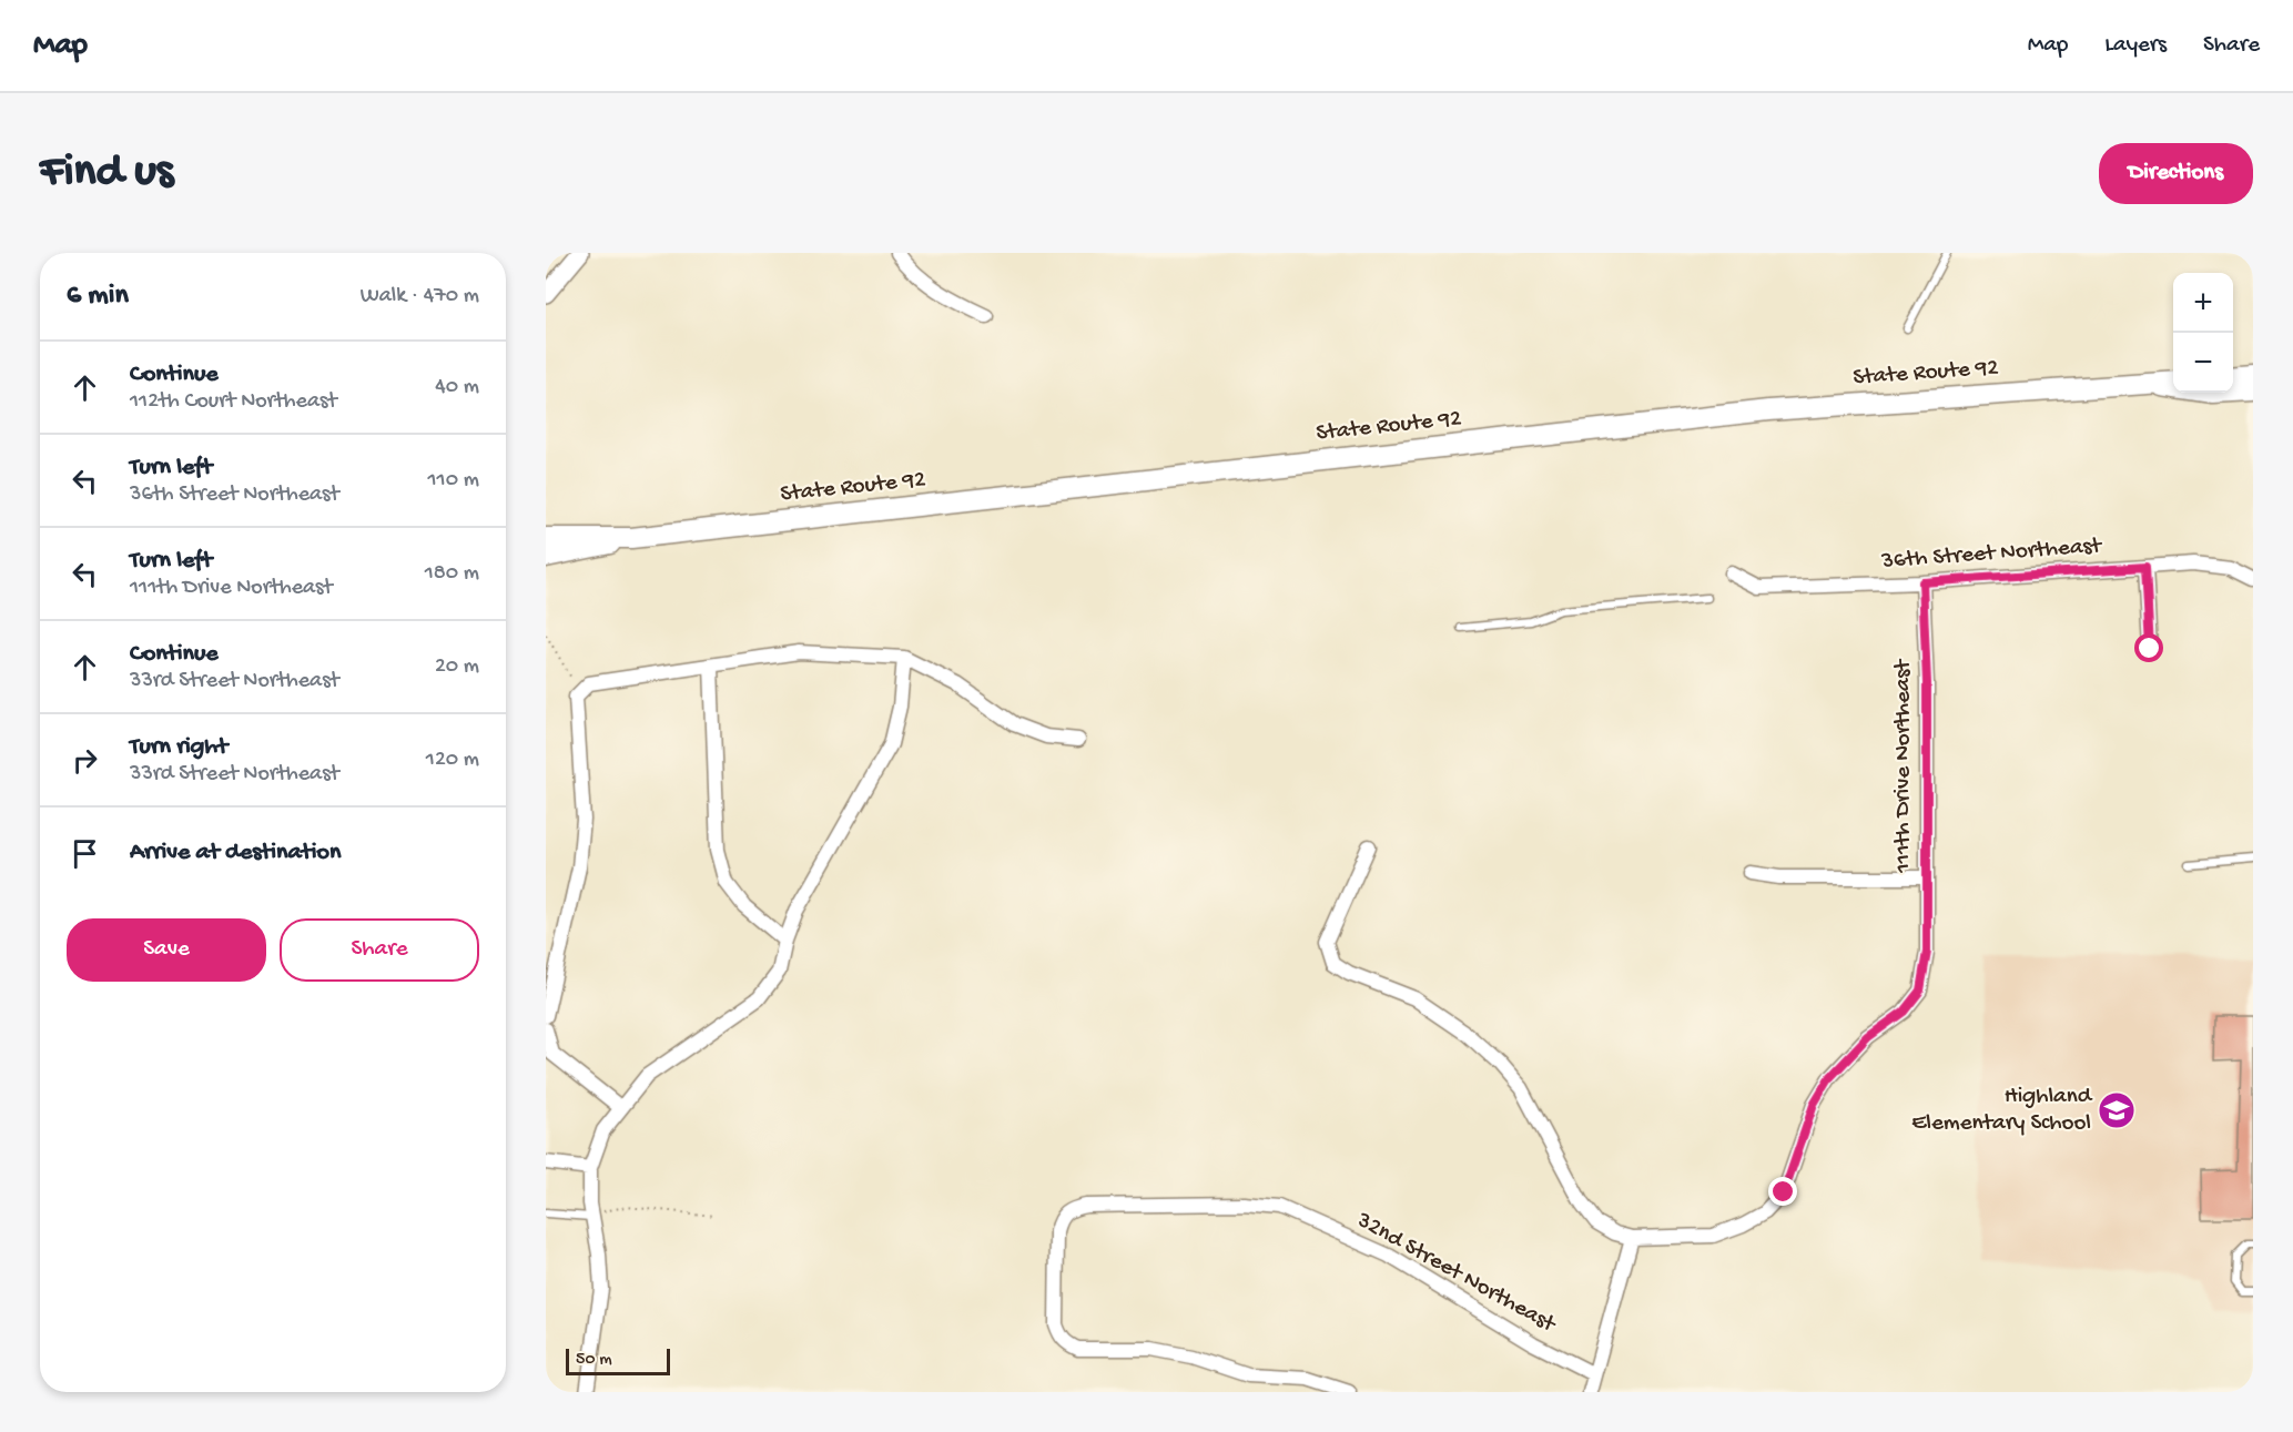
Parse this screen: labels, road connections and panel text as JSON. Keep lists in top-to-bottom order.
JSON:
{
  "streets": {
    "main road": ["State Route 92"],
    "street": ["36th Street Northeast", "111th Drive Northeast", "32nd Street Northeast"]
  },
  "crossings": [
    ["36th Street Northeast", "111th Drive Northeast"]
  ],
  "places": {
    "school or university": ["Highland Elementary School"]
  },
  "scale_bar": "50 m",
  "page": {
    "header": "Map",
    "nav": ["Map", "Layers", "Share"],
    "buttons": [
      "Directions",
      ["Save", "Share"]
    ],
    "title": "Find us",
    "heading": ["6 min", "Walk · 470 m"],
    "map_buttons": ["+", "−"],
    "list": [
      ["Continue", "112th Court Northeast", "40 m"],
      ["Turn left", "36th Street Northeast", "110 m"],
      ["Turn left", "111th Drive Northeast", "180 m"],
      ["Continue", "33rd Street Northeast", "20 m"],
      ["Turn right", "33rd Street Northeast", "120 m"],
      "Arrive at destination"
    ],
    "scale": "50 m"
  }
}
